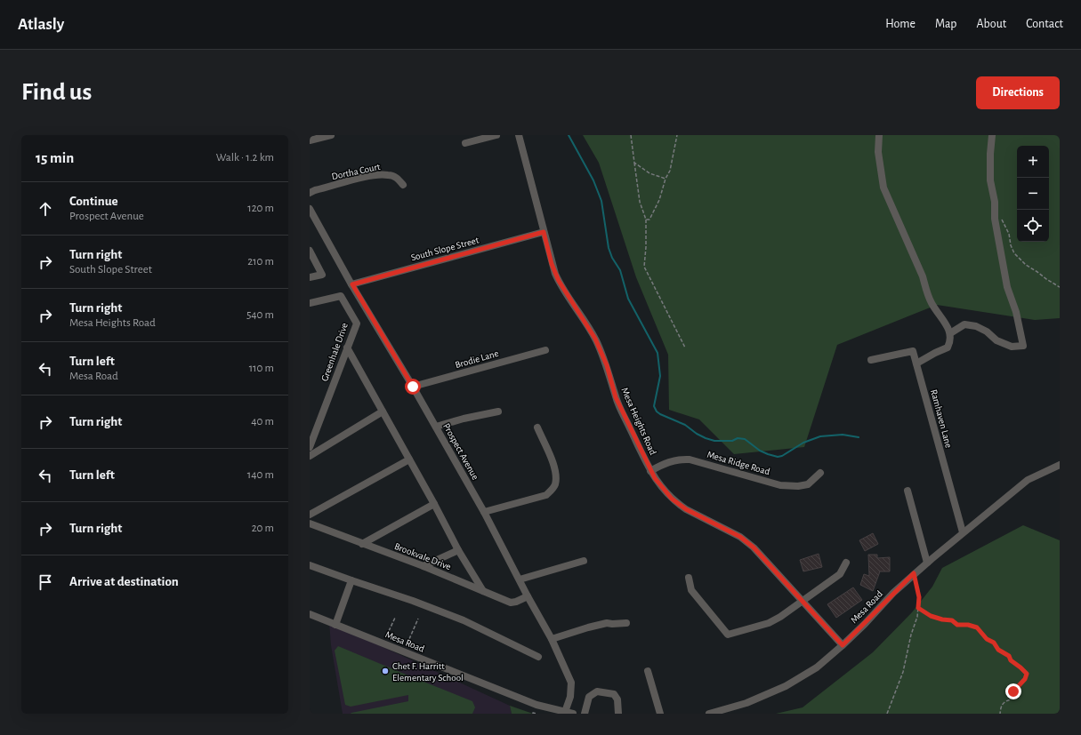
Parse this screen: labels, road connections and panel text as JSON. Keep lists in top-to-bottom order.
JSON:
{
  "streets": {
    "street": [
      "Dortha Court",
      "South Slope Street",
      "Greenhale Drive",
      "Brodie Lane",
      "Ramhaven Lane",
      "Mesa Heights Road",
      "Prospect Avenue",
      "Mesa Ridge Road",
      "Brookvale Drive",
      "Mesa Road"
    ]
  },
  "crossings": [
    ["South Slope Street", "Mesa Heights Road"],
    ["South Slope Street", "Prospect Avenue"],
    ["Brodie Lane", "Prospect Avenue"],
    ["Ramhaven Lane", "Mesa Road"],
    ["Mesa Heights Road", "Mesa Ridge Road"],
    ["Mesa Heights Road", "Mesa Road"],
    ["Prospect Avenue", "Brookvale Drive"],
    ["Prospect Avenue", "Mesa Road"]
  ],
  "places": ["Chet F. Harritt Elementary School"],
  "page": {
    "header": "Atlasly",
    "nav": [
      "Home",
      "Map",
      "About",
      "Contact"
    ],
    "buttons": "Directions",
    "title": "Find us",
    "heading": ["15 min", "Walk · 1.2 km"],
    "map_buttons": ["+", "−"],
    "list": [
      ["Continue", "Prospect Avenue", "120 m"],
      ["Turn right", "South Slope Street", "210 m"],
      ["Turn right", "Mesa Heights Road", "540 m"],
      ["Turn left", "Mesa Road", "110 m"],
      ["Turn right", "40 m"],
      ["Turn left", "140 m"],
      ["Turn right", "20 m"],
      "Arrive at destination"
    ]
  }
}
